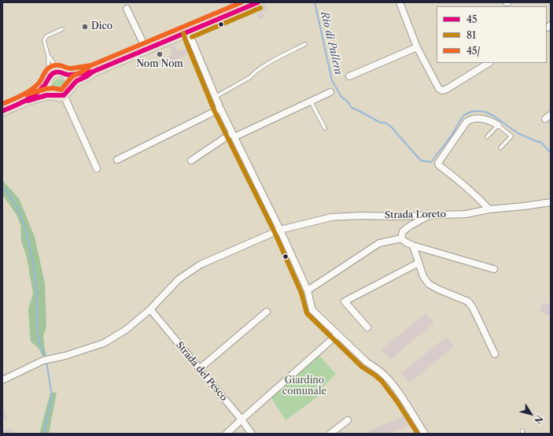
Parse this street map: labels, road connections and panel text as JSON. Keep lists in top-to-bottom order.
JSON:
{
  "streets": {
    "street": ["Strada Loreto", "Strada del Pesco"]
  },
  "crossings": [
    ["Strada Loreto", "Strada del Pesco"]
  ],
  "water": ["Rio di Pallera"],
  "parks": ["Giardino comunale"],
  "places": ["Dico", "Nom Nom"],
  "lines": ["transit line 45", "transit line 45/", "transit line 81"],
  "legend": ["45", "81", "45/"],
  "north": "bottom right"
}
